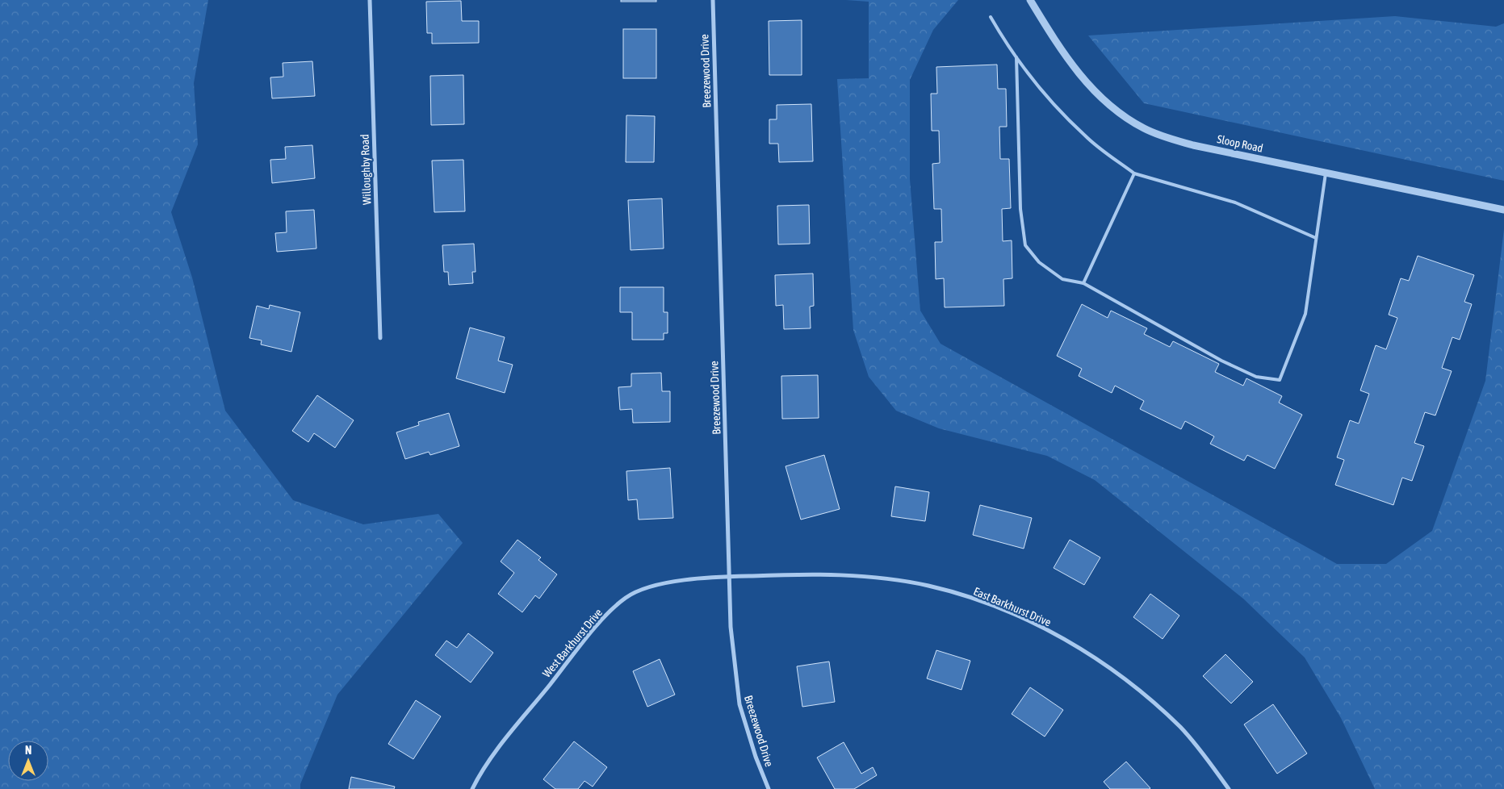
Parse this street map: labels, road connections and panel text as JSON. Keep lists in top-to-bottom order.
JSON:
{
  "streets": {
    "street": [
      "Breezewood Drive",
      "Sloop Road",
      "Willoughby Road",
      "East Barkhurst Drive",
      "West Barkhurst Drive"
    ]
  },
  "crossings": [
    ["Breezewood Drive", "East Barkhurst Drive"],
    ["Breezewood Drive", "West Barkhurst Drive"],
    ["East Barkhurst Drive", "West Barkhurst Drive"]
  ],
  "north": "top"
}
